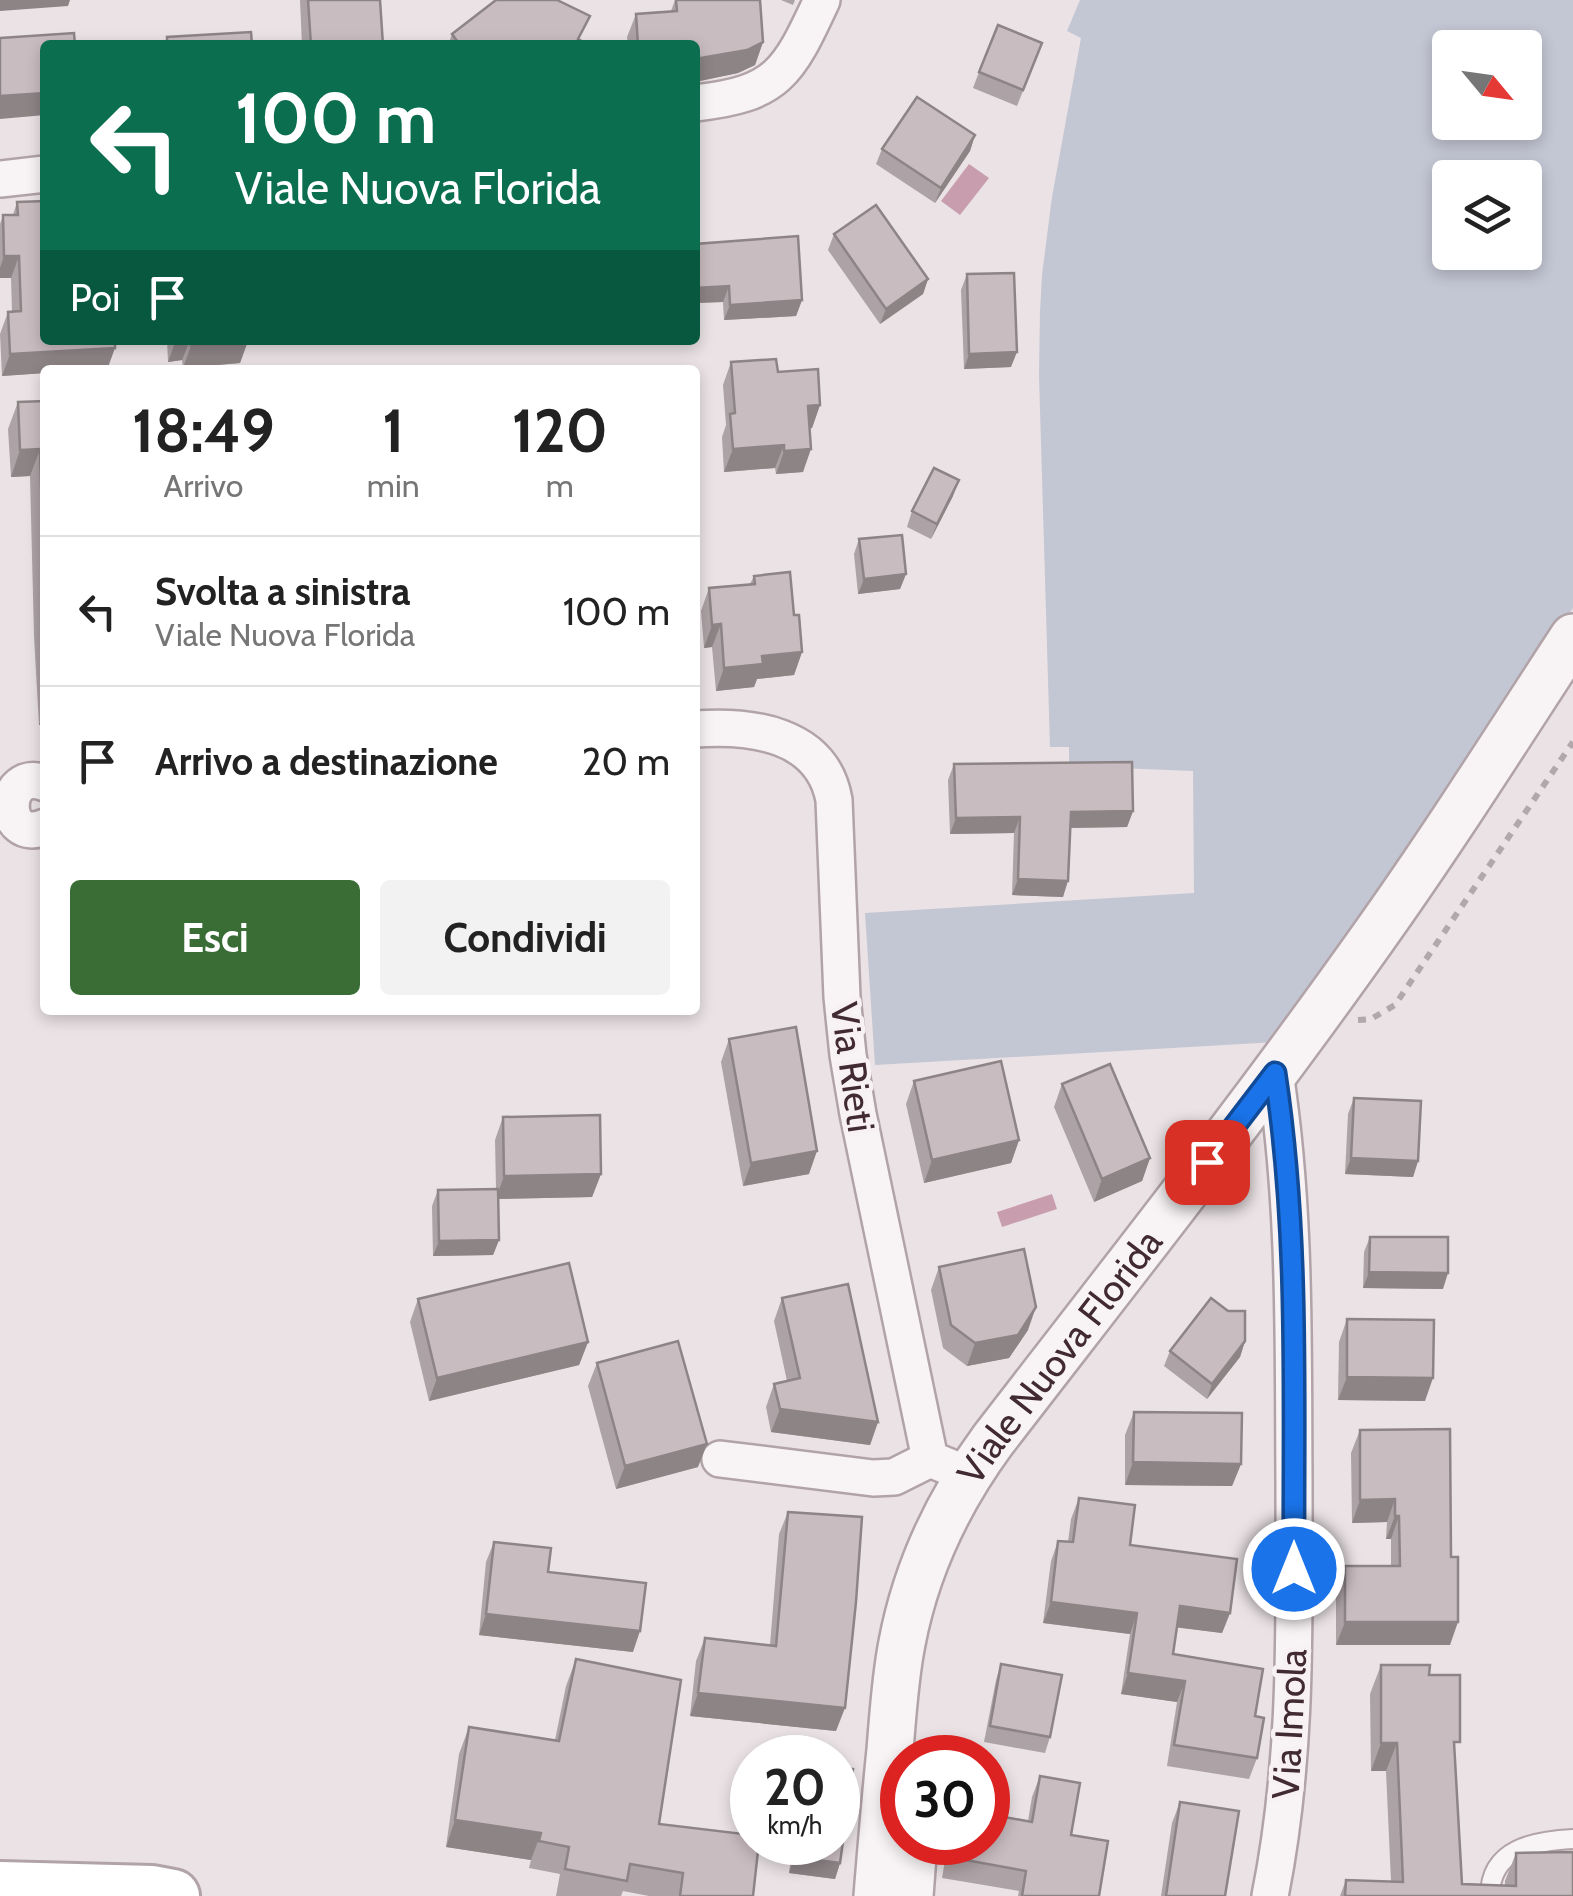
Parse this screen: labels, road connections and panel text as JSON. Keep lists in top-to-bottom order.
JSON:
{
  "streets": {
    "street": ["Via Rieti", "Viale Nuova Florida", "Via Imola"]
  },
  "crossings": [
    ["Via Rieti", "Viale Nuova Florida"],
    ["Viale Nuova Florida", "Via Imola"]
  ],
  "north": "bottom right",
  "page": {
    "turn": ["100 m", "Viale Nuova Florida"],
    "then": "Poi",
    "eta": [
      "18:49",
      "Arrivo",
      "1",
      "min",
      "120",
      "m"
    ],
    "list": [
      {
        "name": "Svolta a sinistra",
        "note": "Viale Nuova Florida",
        "value": "100 m"
      },
      {
        "name": "Arrivo a destinazione",
        "value": "20 m"
      }
    ],
    "buttons": ["Esci", "Condividi"],
    "speed": "20 km/h",
    "limit": "30"
  }
}
